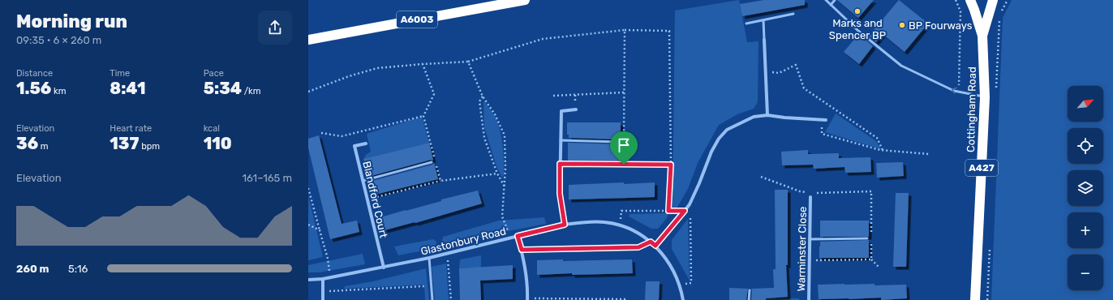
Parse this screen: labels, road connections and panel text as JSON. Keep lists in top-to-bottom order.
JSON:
{
  "streets": {
    "highway": ["A6003", "Cottingham Road", "A427"],
    "street": ["Blandford Court", "Glastonbury Road", "Warminster Close"]
  },
  "crossings": [
    ["Blandford Court", "Glastonbury Road"]
  ],
  "places": ["Marks and Spencer BP", "BP Fourways"],
  "north": "top right",
  "page": {
    "heading": ["Morning run", "09:35 · 6 × 260 m"],
    "stats": [
      ["Distance", "1.56 km"],
      ["Time", "8:41"],
      ["Pace", "5:34 /km"],
      ["Elevation", "36 m"],
      ["Heart rate", "137 bpm"],
      ["kcal", "110"]
    ],
    "map_buttons": ["+", "−"],
    "chart": ["Elevation", "161–165 m"],
    "list": [
      {
        "name": "260 m",
        "note": "5:16"
      }
    ]
  }
}
